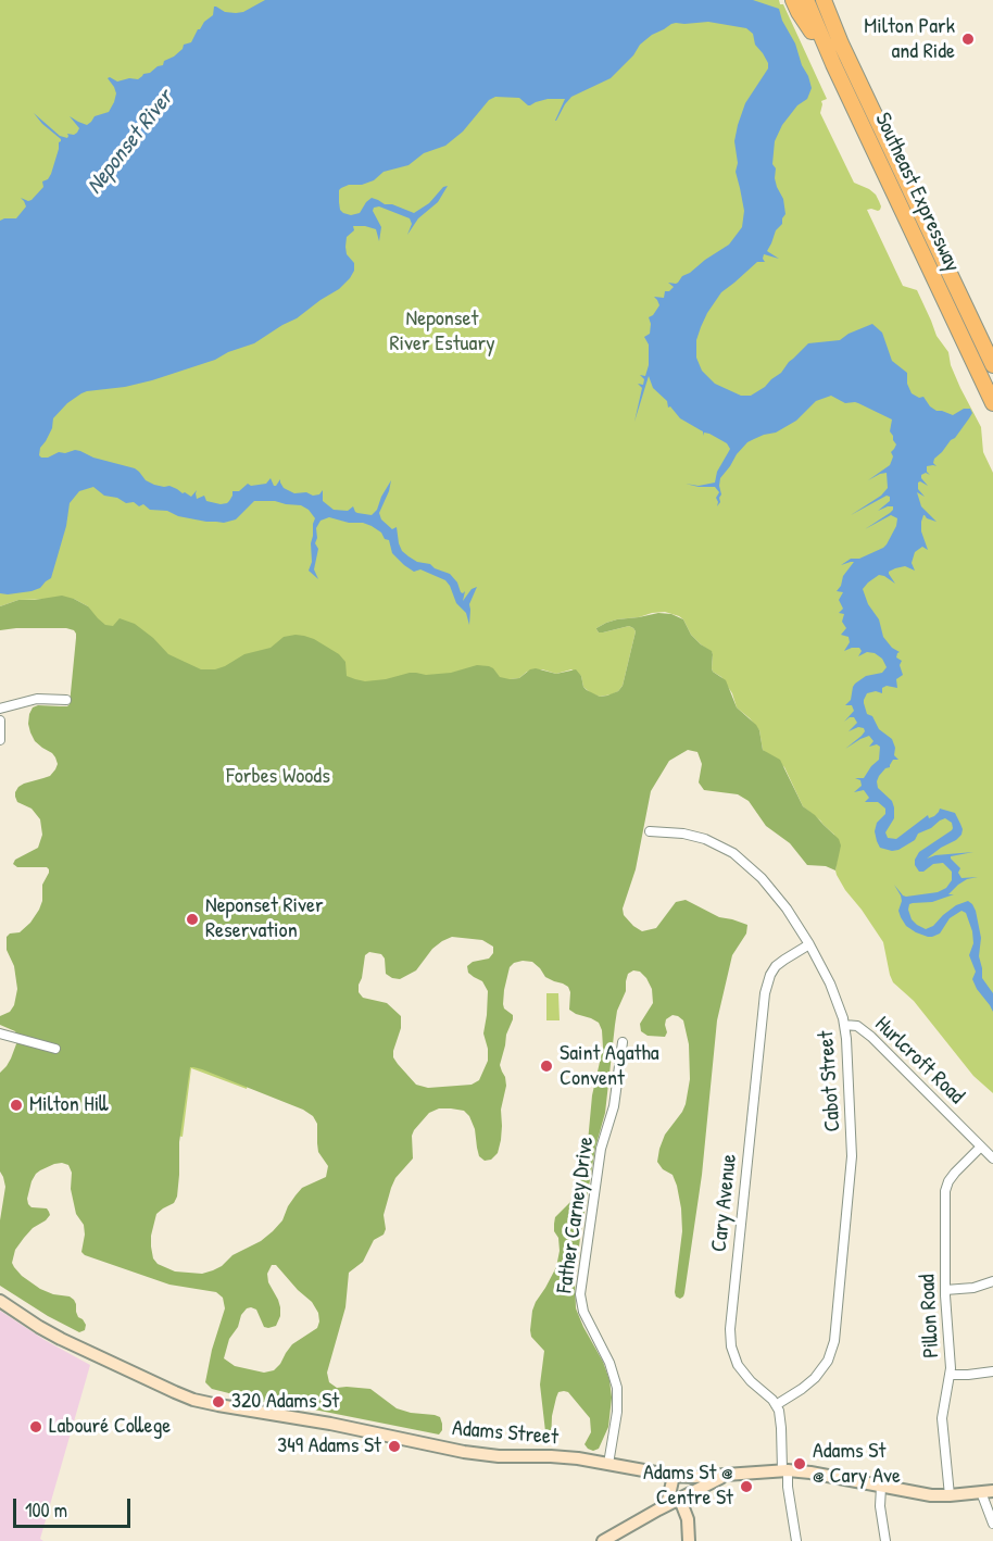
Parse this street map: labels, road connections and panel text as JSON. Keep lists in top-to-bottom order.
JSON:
{
  "streets": {
    "highway": ["Southeast Expressway"],
    "main road": ["Adams Street"],
    "street": [
      "Hurlcroft Road",
      "Cabot Street",
      "Cary Avenue",
      "Father Carney Drive",
      "Pillon Road"
    ]
  },
  "crossings": [
    ["Hurlcroft Road", "Cabot Street"],
    ["Hurlcroft Road", "Pillon Road"],
    ["Cabot Street", "Cary Avenue"],
    ["Father Carney Drive", "Adams Street"],
    ["Pillon Road", "Adams Street"]
  ],
  "water": ["Neponset River"],
  "parks": ["Neponset River Estuary", "Forbes Woods"],
  "places": [
    "Milton Park and Ride",
    "Neponset River Reservation",
    "Saint Agatha Convent",
    "Milton Hill",
    "320 Adams St",
    "Labouré College",
    "349 Adams St",
    "Adams St @ Cary Ave",
    "Adams St @ Centre St"
  ],
  "scale_bar": "100 m"
}
